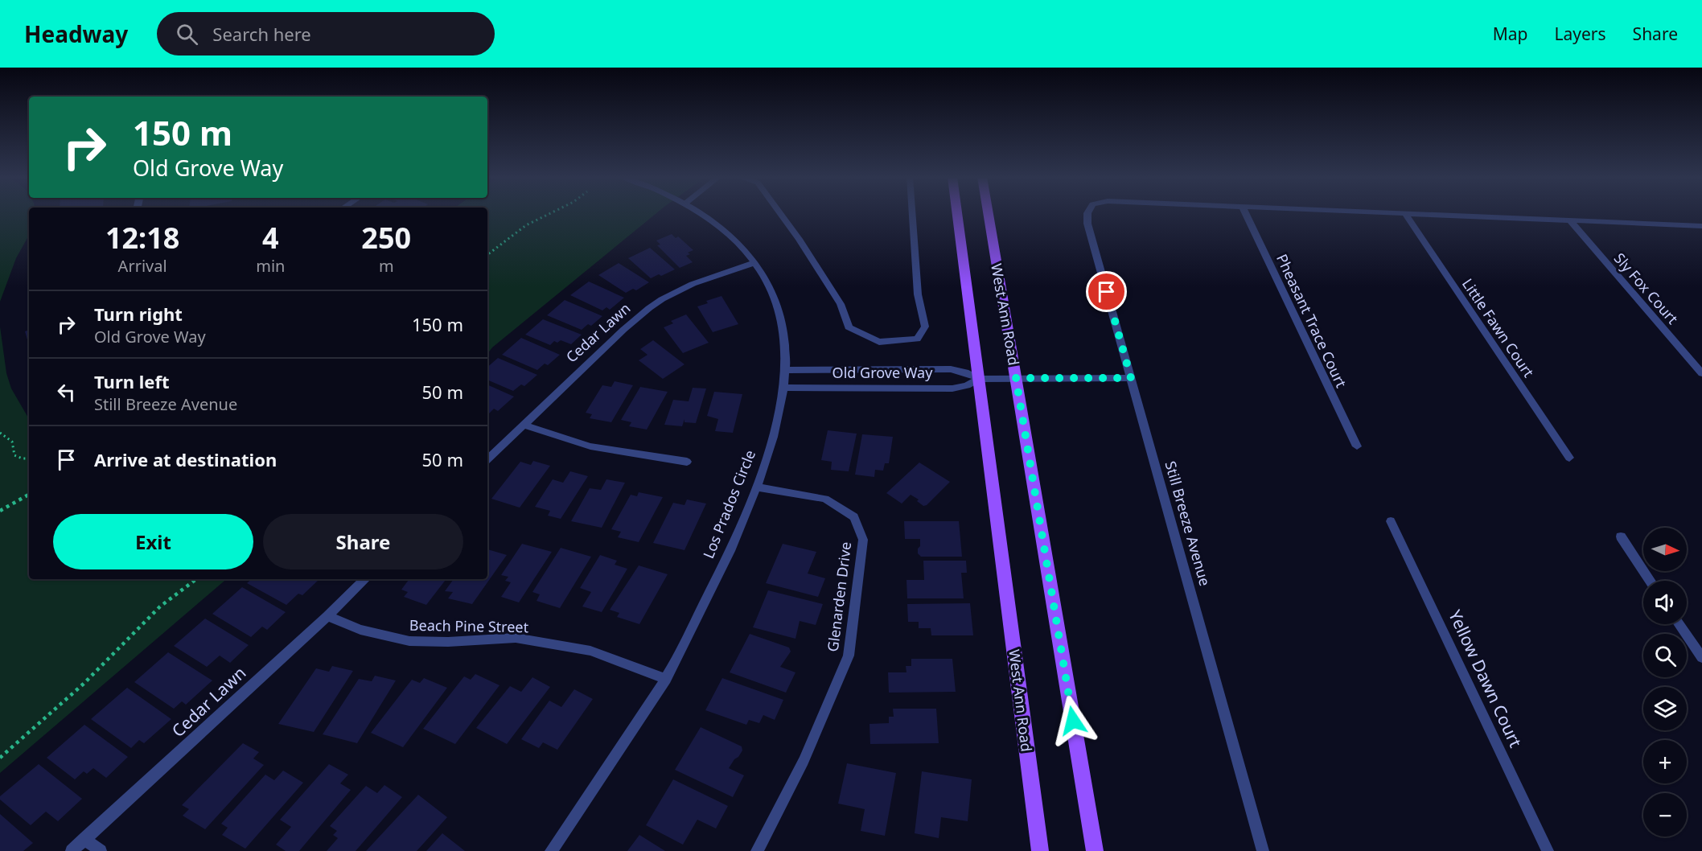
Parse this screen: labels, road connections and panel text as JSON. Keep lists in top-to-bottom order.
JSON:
{
  "streets": {
    "main road": ["West Ann Road"],
    "street": [
      "Sly Fox Court",
      "Pheasant Trace Court",
      "Little Fawn Court",
      "Cedar Lawn",
      "Old Grove Way",
      "Los Prados Circle",
      "Still Breeze Avenue",
      "Glenarden Drive",
      "Beach Pine Street",
      "Yellow Dawn Court"
    ]
  },
  "crossings": [
    ["West Ann Road", "Old Grove Way"],
    ["Cedar Lawn", "Los Prados Circle"],
    ["Cedar Lawn", "Beach Pine Street"],
    ["Old Grove Way", "Los Prados Circle"],
    ["Old Grove Way", "Still Breeze Avenue"],
    ["Los Prados Circle", "Glenarden Drive"],
    ["Los Prados Circle", "Beach Pine Street"]
  ],
  "north": "right",
  "page": {
    "header": "Headway",
    "search": "Search here",
    "nav": ["Map", "Layers", "Share"],
    "turn": ["150 m", "Old Grove Way"],
    "eta": [
      "12:18",
      "Arrival",
      "4",
      "min",
      "250",
      "m"
    ],
    "list": [
      {
        "name": "Turn right",
        "note": "Old Grove Way",
        "value": "150 m"
      },
      {
        "name": "Turn left",
        "note": "Still Breeze Avenue",
        "value": "50 m"
      },
      {
        "name": "Arrive at destination",
        "value": "50 m"
      }
    ],
    "buttons": ["Exit", "Share"],
    "map_buttons": ["+", "−"]
  }
}
